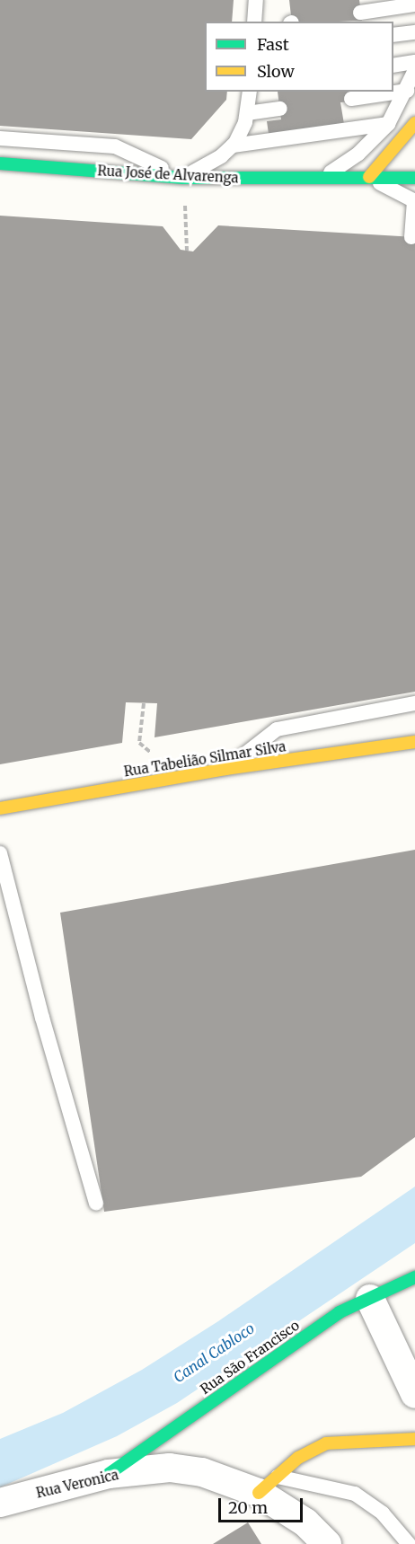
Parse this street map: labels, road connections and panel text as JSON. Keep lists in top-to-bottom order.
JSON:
{
  "streets": {
    "street": [
      "Rua José de Alvarenga",
      "Rua Tabelião Silmar Silva",
      "Rua São Francisco",
      "Rua Veronica"
    ]
  },
  "crossings": [
    ["Rua São Francisco", "Rua Veronica"]
  ],
  "water": ["Canal Cabloco"],
  "legend": ["Fast", "Slow"],
  "scale_bar": "20 m"
}
